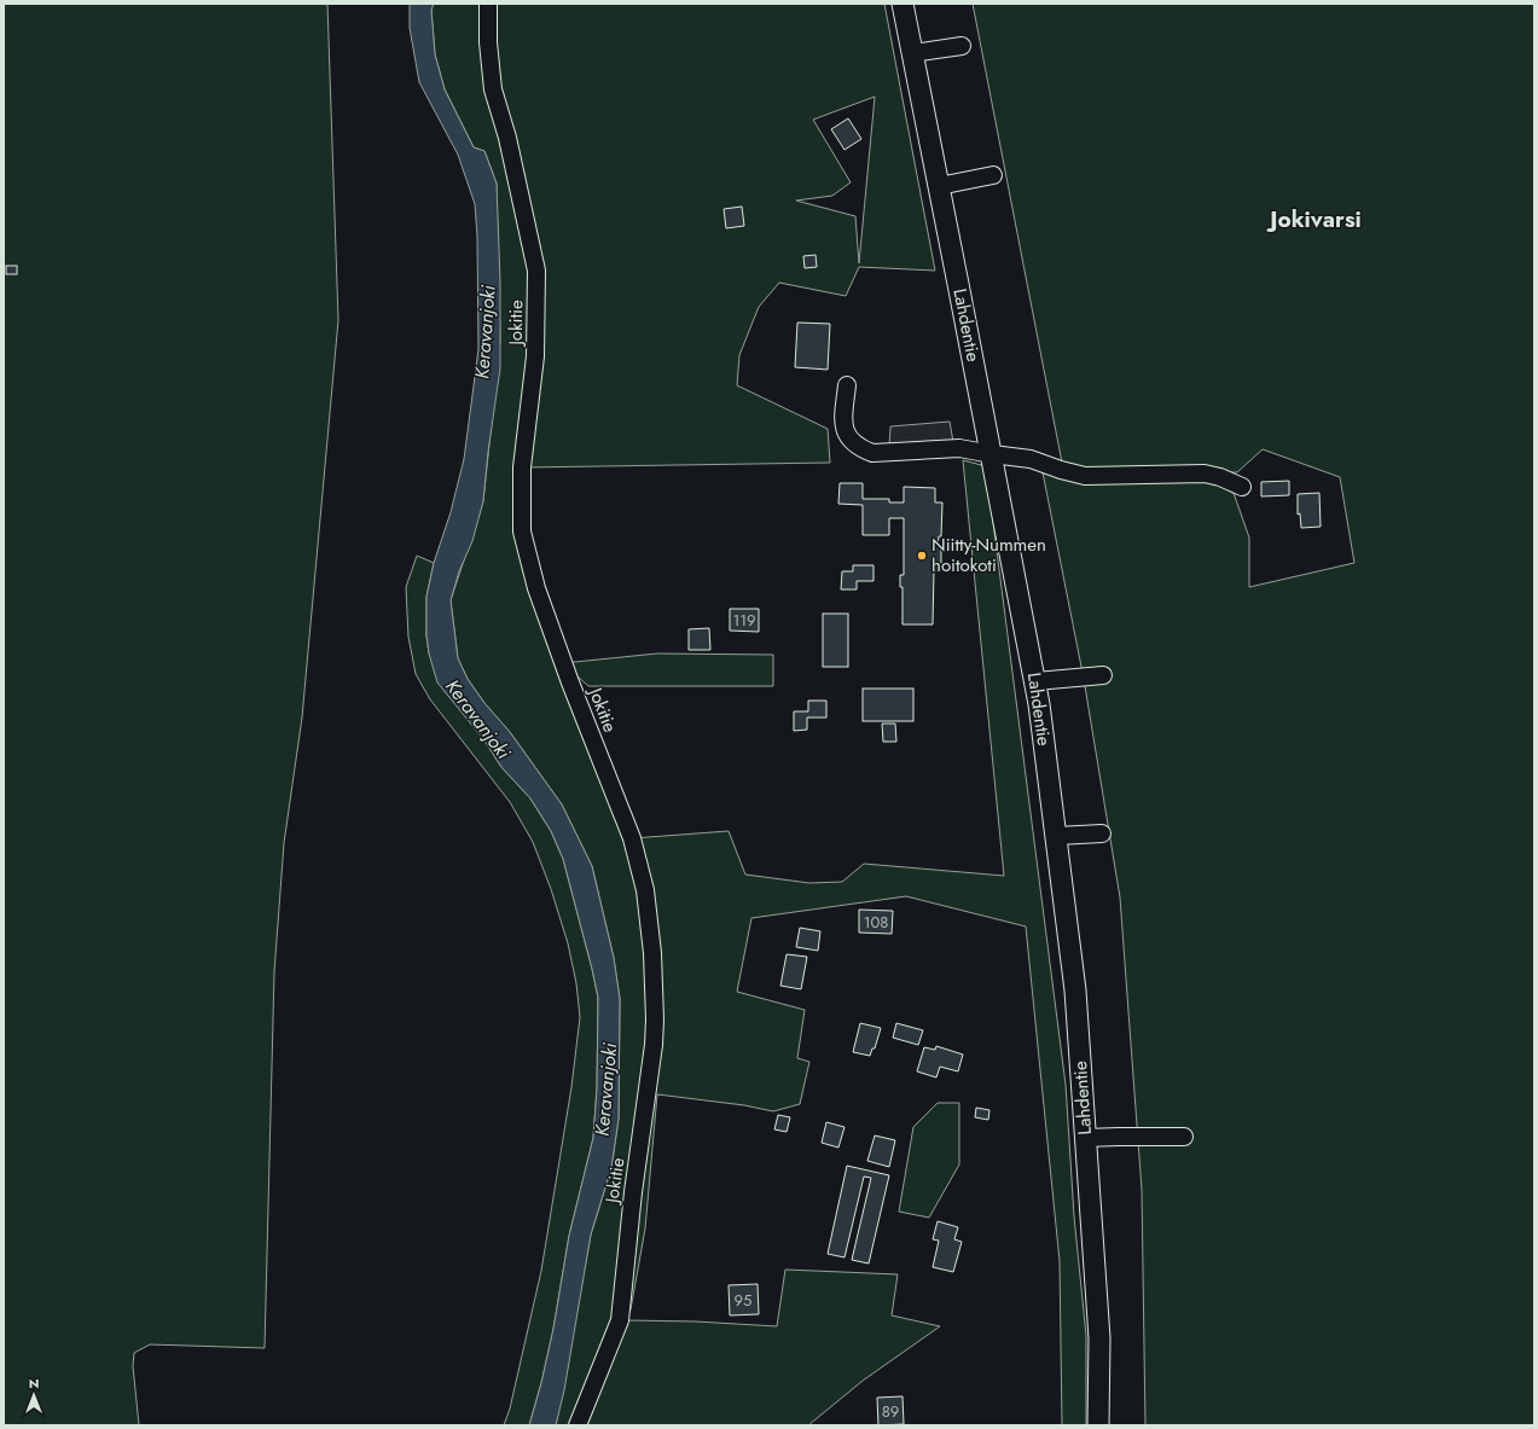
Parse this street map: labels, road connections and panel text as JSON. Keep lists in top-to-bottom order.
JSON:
{
  "streets": {
    "main road": ["Lahdentie"],
    "street": ["Jokitie"]
  },
  "districts": ["Jokivarsi"],
  "water": ["Keravanjoki"],
  "places": ["Niitty-Nummen hoitokoti"],
  "house_numbers": [
    "119",
    "108",
    "95",
    "89"
  ],
  "north": "top"
}
